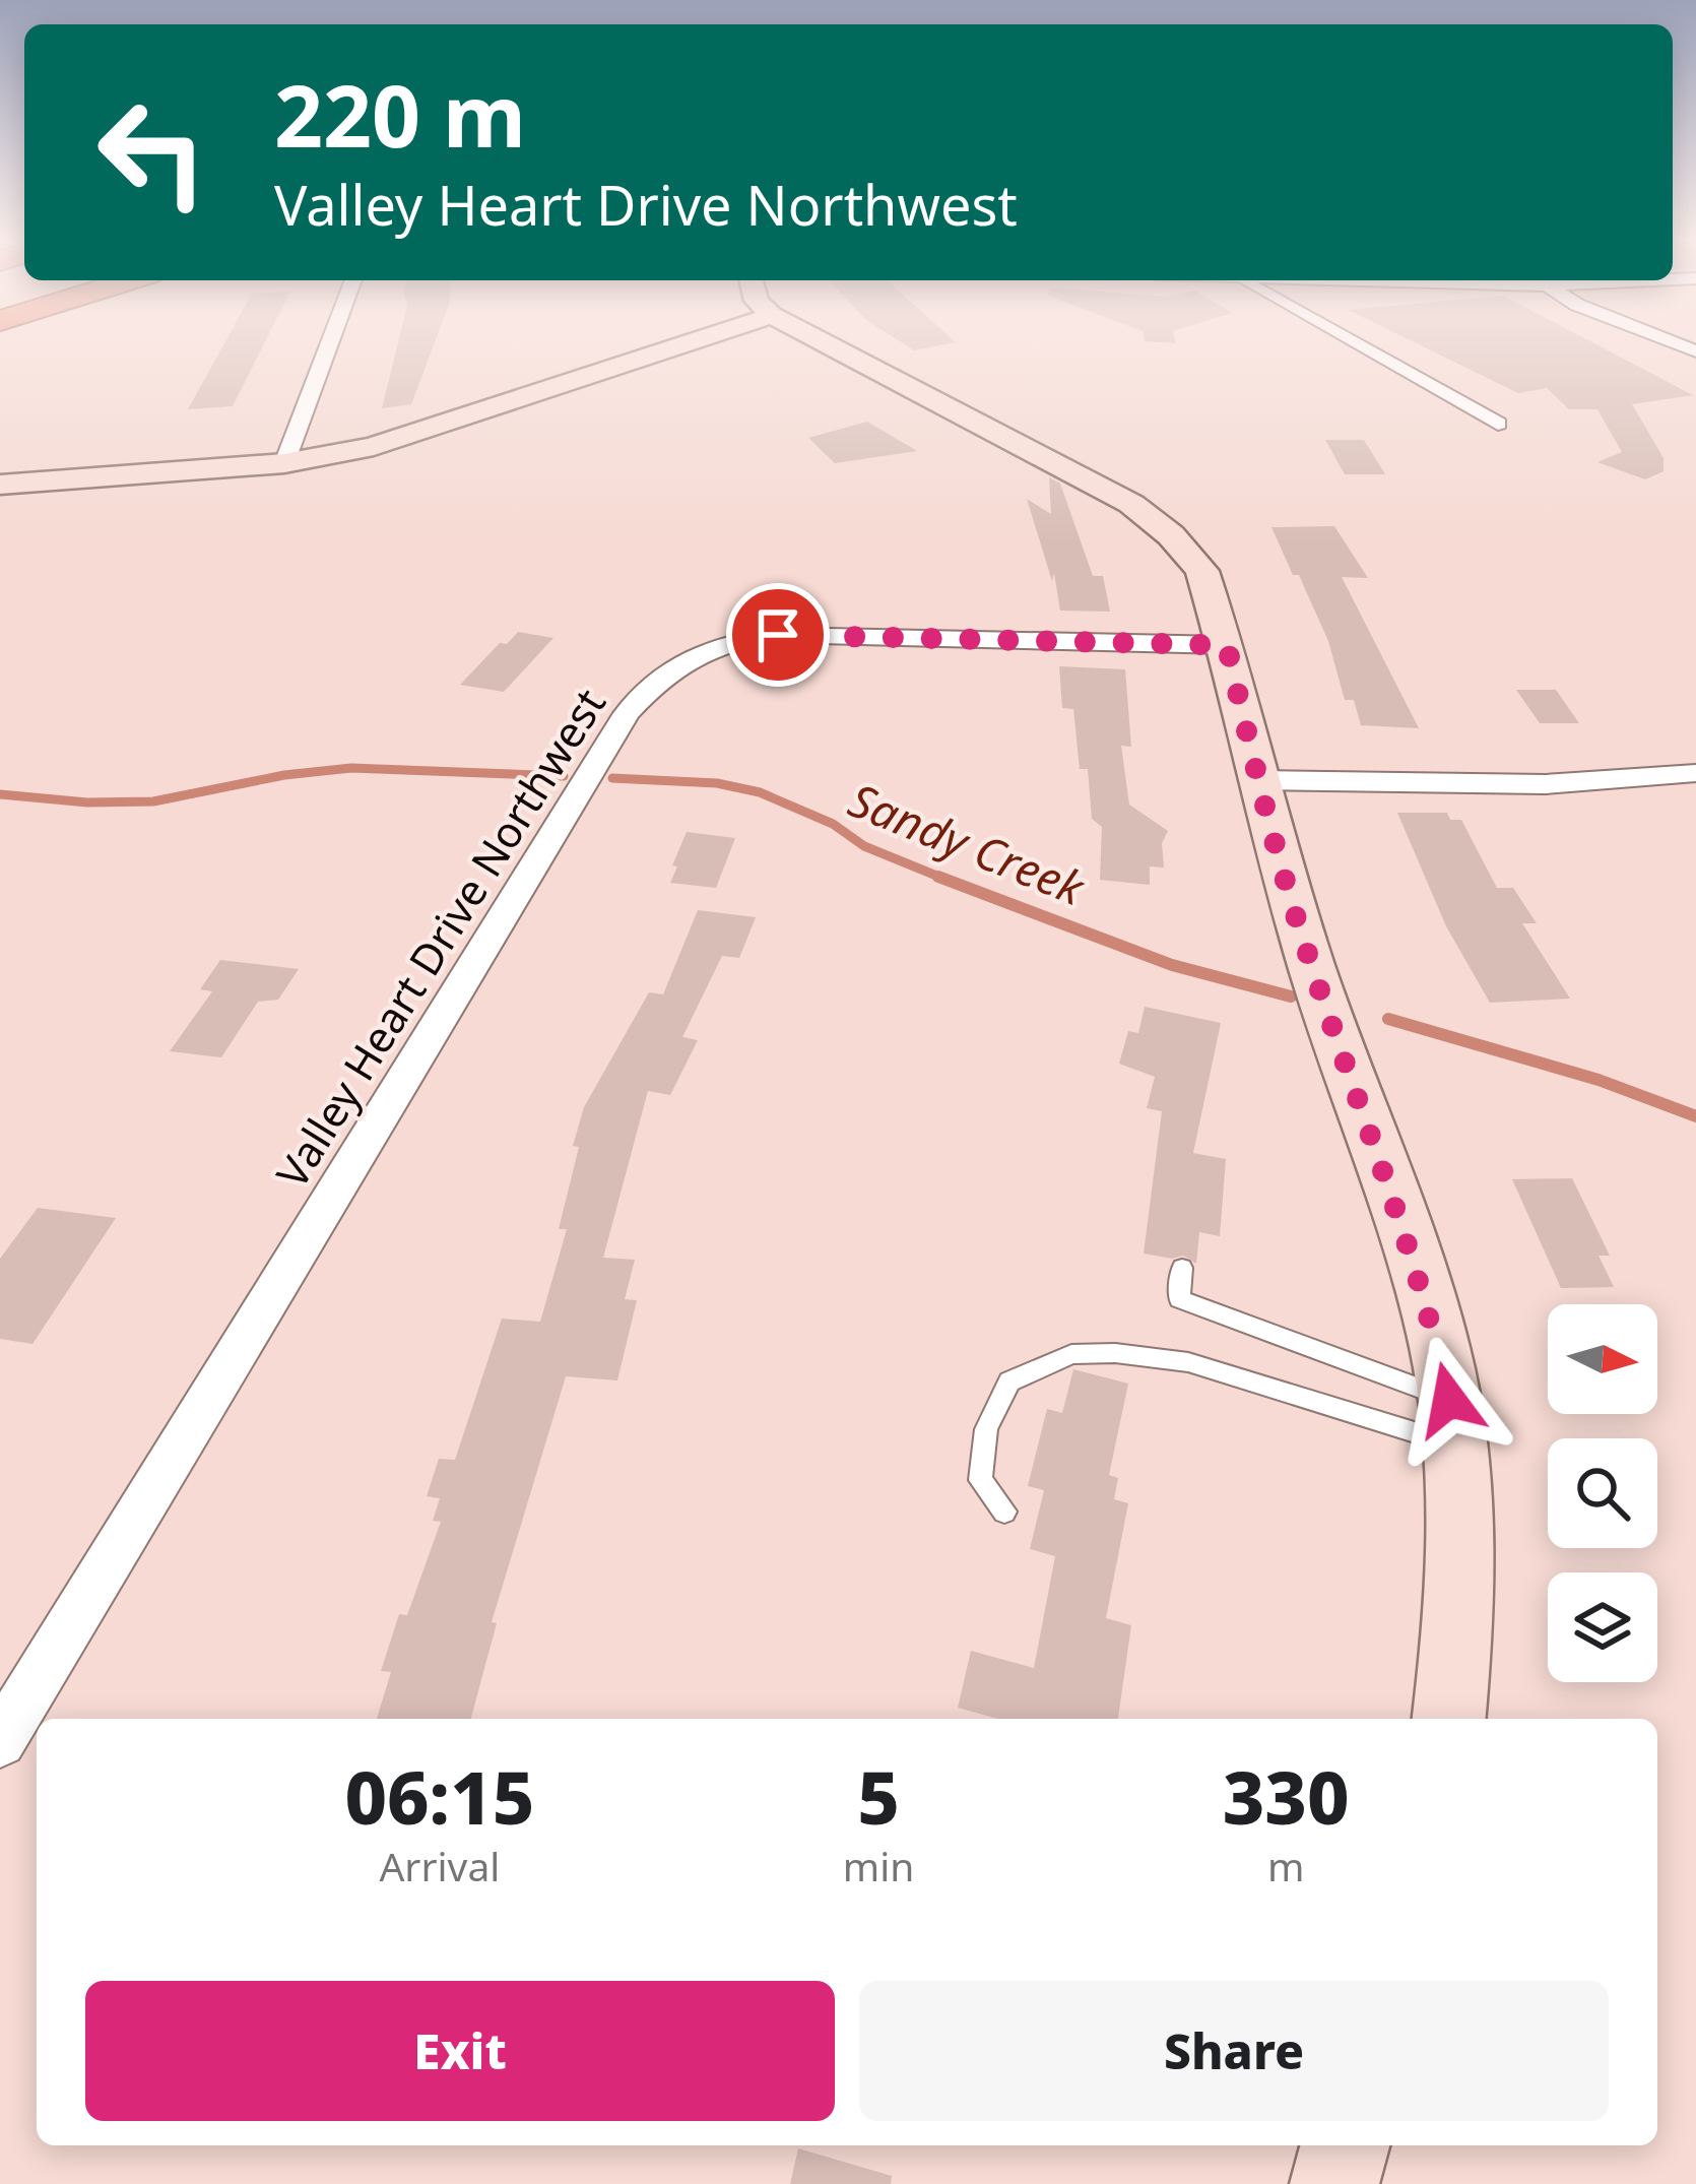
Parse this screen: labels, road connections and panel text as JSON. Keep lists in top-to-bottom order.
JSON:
{
  "streets": {
    "street": ["Valley Heart Drive Northwest"]
  },
  "water": ["Sandy Creek"],
  "north": "right",
  "page": {
    "turn": ["220 m", "Valley Heart Drive Northwest"],
    "eta": [
      "06:15",
      "Arrival",
      "5",
      "min",
      "330",
      "m"
    ],
    "buttons": ["Exit", "Share"]
  }
}
